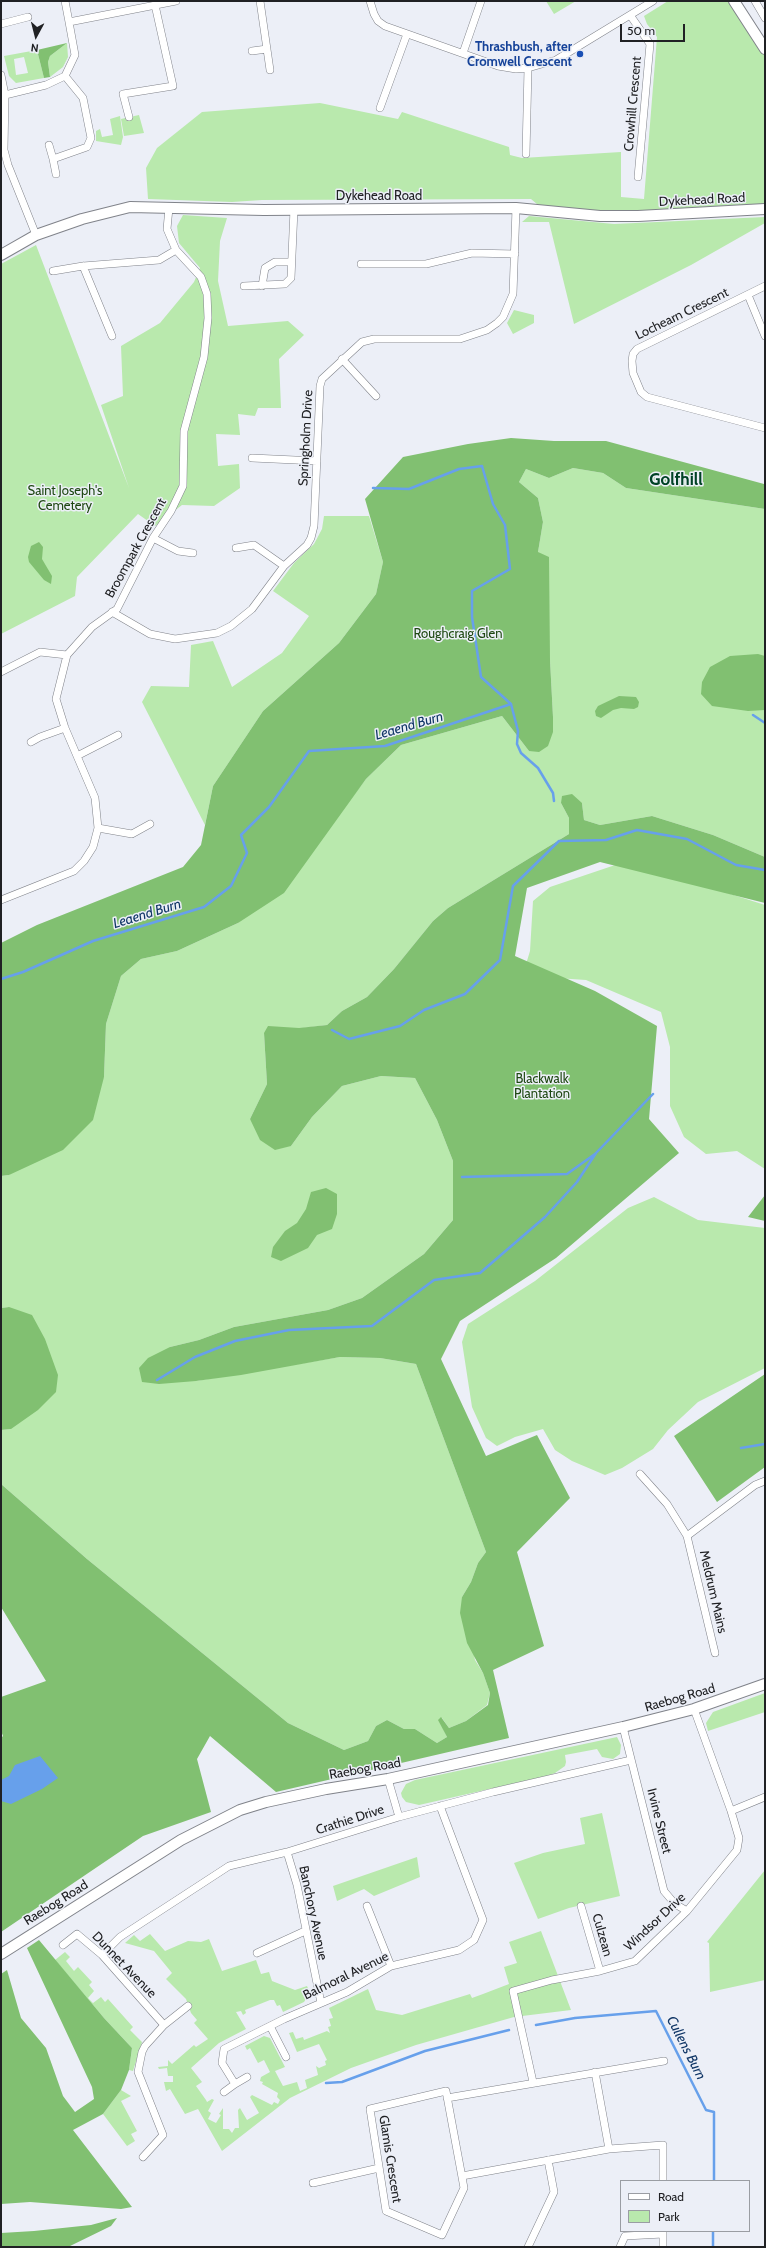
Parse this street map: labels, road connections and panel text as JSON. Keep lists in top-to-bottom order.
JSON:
{
  "streets": {
    "main road": ["Dykehead Road", "Raebog Road"],
    "street": [
      "Crowhill Crescent",
      "Lochearn Crescent",
      "Springholm Drive",
      "Broompark Crescent",
      "Meldrum Mains",
      "Crathie Drive",
      "Irvine Street",
      "Banchory Avenue",
      "Windsor Drive",
      "Culzean",
      "Dunnet Avenue",
      "Balmoral Avenue",
      "Glamis Crescent"
    ]
  },
  "crossings": [
    ["Dykehead Road", "Springholm Drive"],
    ["Dykehead Road", "Broompark Crescent"],
    ["Springholm Drive", "Broompark Crescent"],
    ["Raebog Road", "Irvine Street"],
    ["Raebog Road", "Windsor Drive"],
    ["Crathie Drive", "Irvine Street"],
    ["Crathie Drive", "Banchory Avenue"],
    ["Crathie Drive", "Dunnet Avenue"],
    ["Crathie Drive", "Balmoral Avenue"],
    ["Irvine Street", "Windsor Drive"],
    ["Banchory Avenue", "Balmoral Avenue"],
    ["Windsor Drive", "Culzean"]
  ],
  "districts": ["Golfhill"],
  "water": ["Leaend Burn", "Cullens Burn"],
  "parks": ["Saint Joseph's Cemetery", "Roughcraig Glen", "Blackwalk Plantation"],
  "places": ["Thrashbush, after Cromwell Crescent"],
  "legend": ["Road", "Park"],
  "scale_bar": "50 m",
  "north": "bottom"
}
